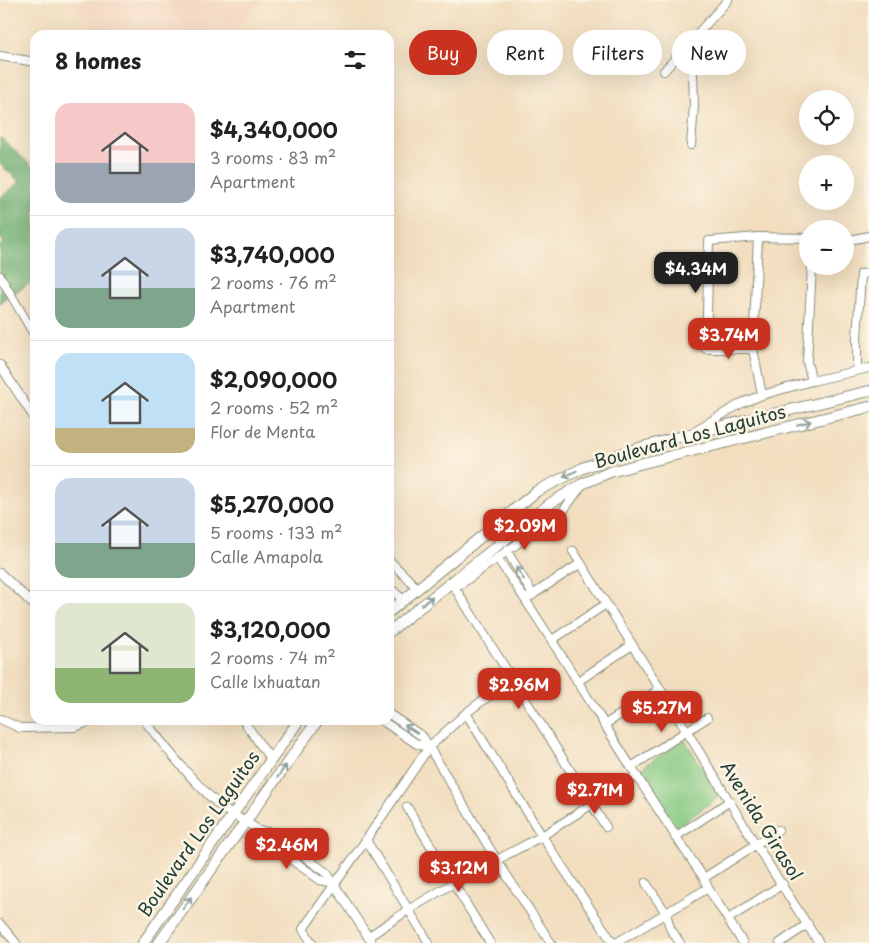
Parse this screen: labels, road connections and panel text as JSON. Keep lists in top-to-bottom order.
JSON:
{
  "streets": {
    "main road": ["Boulevard Los Laguitos"],
    "street": ["Avenida Girasol"]
  },
  "page": {
    "chip": [
      "Buy",
      "Rent",
      "Filters",
      "New"
    ],
    "heading": "8 homes",
    "map_buttons": ["+", "−"],
    "list": [
      {
        "name": "$4,340,000",
        "note": "3 rooms · 83 m² · Apartment"
      },
      {
        "name": "$3,740,000",
        "note": "2 rooms · 76 m² · Apartment"
      },
      {
        "name": "$2,090,000",
        "note": "2 rooms · 52 m² · Flor de Menta"
      },
      {
        "name": "$5,270,000",
        "note": "5 rooms · 133 m² · Calle Amapola"
      },
      {
        "name": "$3,120,000",
        "note": "2 rooms · 74 m² · Calle Ixhuatan"
      }
    ],
    "price": [
      "$4.34M",
      "$3.74M",
      "$2.09M",
      "$2.96M",
      "$5.27M",
      "$2.71M",
      "$2.46M",
      "$3.12M"
    ]
  }
}
